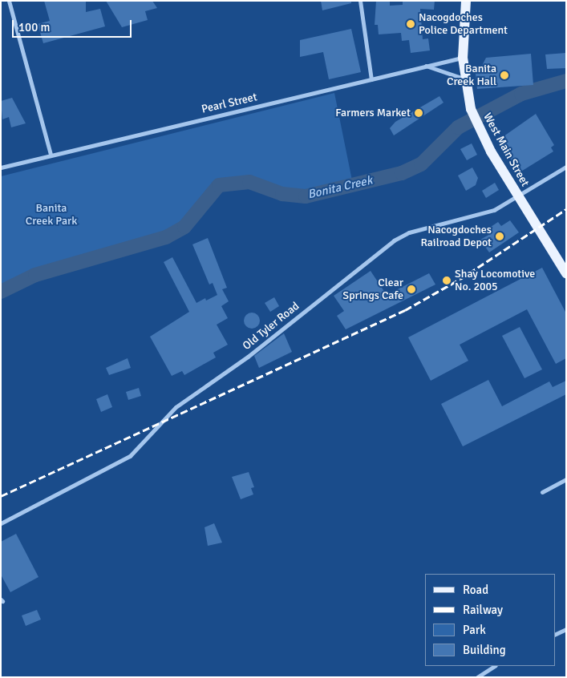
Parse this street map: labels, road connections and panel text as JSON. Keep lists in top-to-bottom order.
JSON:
{
  "streets": {
    "main road": ["West Main Street"],
    "street": ["Pearl Street", "Old Tyler Road"]
  },
  "crossings": [
    ["Pearl Street", "West Main Street"],
    ["West Main Street", "Old Tyler Road"]
  ],
  "water": ["Bonita Creek"],
  "parks": ["Banita Creek Park"],
  "places": [
    "Nacogdoches Police Department",
    "Banita Creek Hall",
    "Farmers Market",
    "Nacogdoches Railroad Depot",
    "Shay Locomotive No. 2005",
    "Clear Springs Cafe"
  ],
  "legend": [
    "Road",
    "Railway",
    "Park",
    "Building"
  ],
  "scale_bar": "100 m"
}
